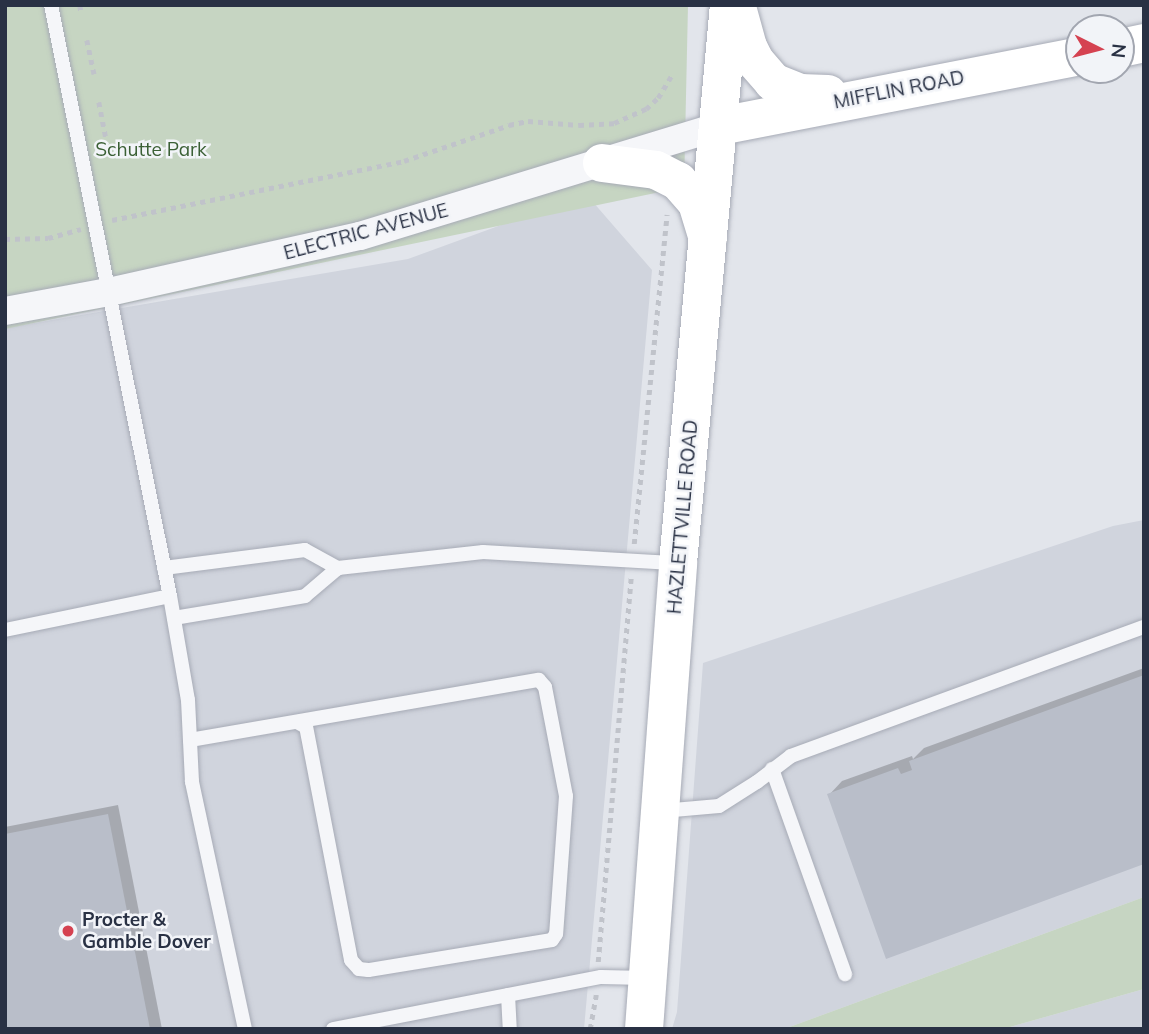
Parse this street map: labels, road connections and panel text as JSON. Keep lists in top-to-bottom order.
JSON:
{
  "streets": {
    "main road": ["MIFFLIN ROAD", "HAZLETTVILLE ROAD"],
    "street": ["ELECTRIC AVENUE"]
  },
  "crossings": [
    ["MIFFLIN ROAD", "ELECTRIC AVENUE"],
    ["MIFFLIN ROAD", "HAZLETTVILLE ROAD"],
    ["ELECTRIC AVENUE", "HAZLETTVILLE ROAD"]
  ],
  "parks": ["Schutte Park"],
  "places": ["Procter & Gamble Dover"],
  "north": "right"
}
